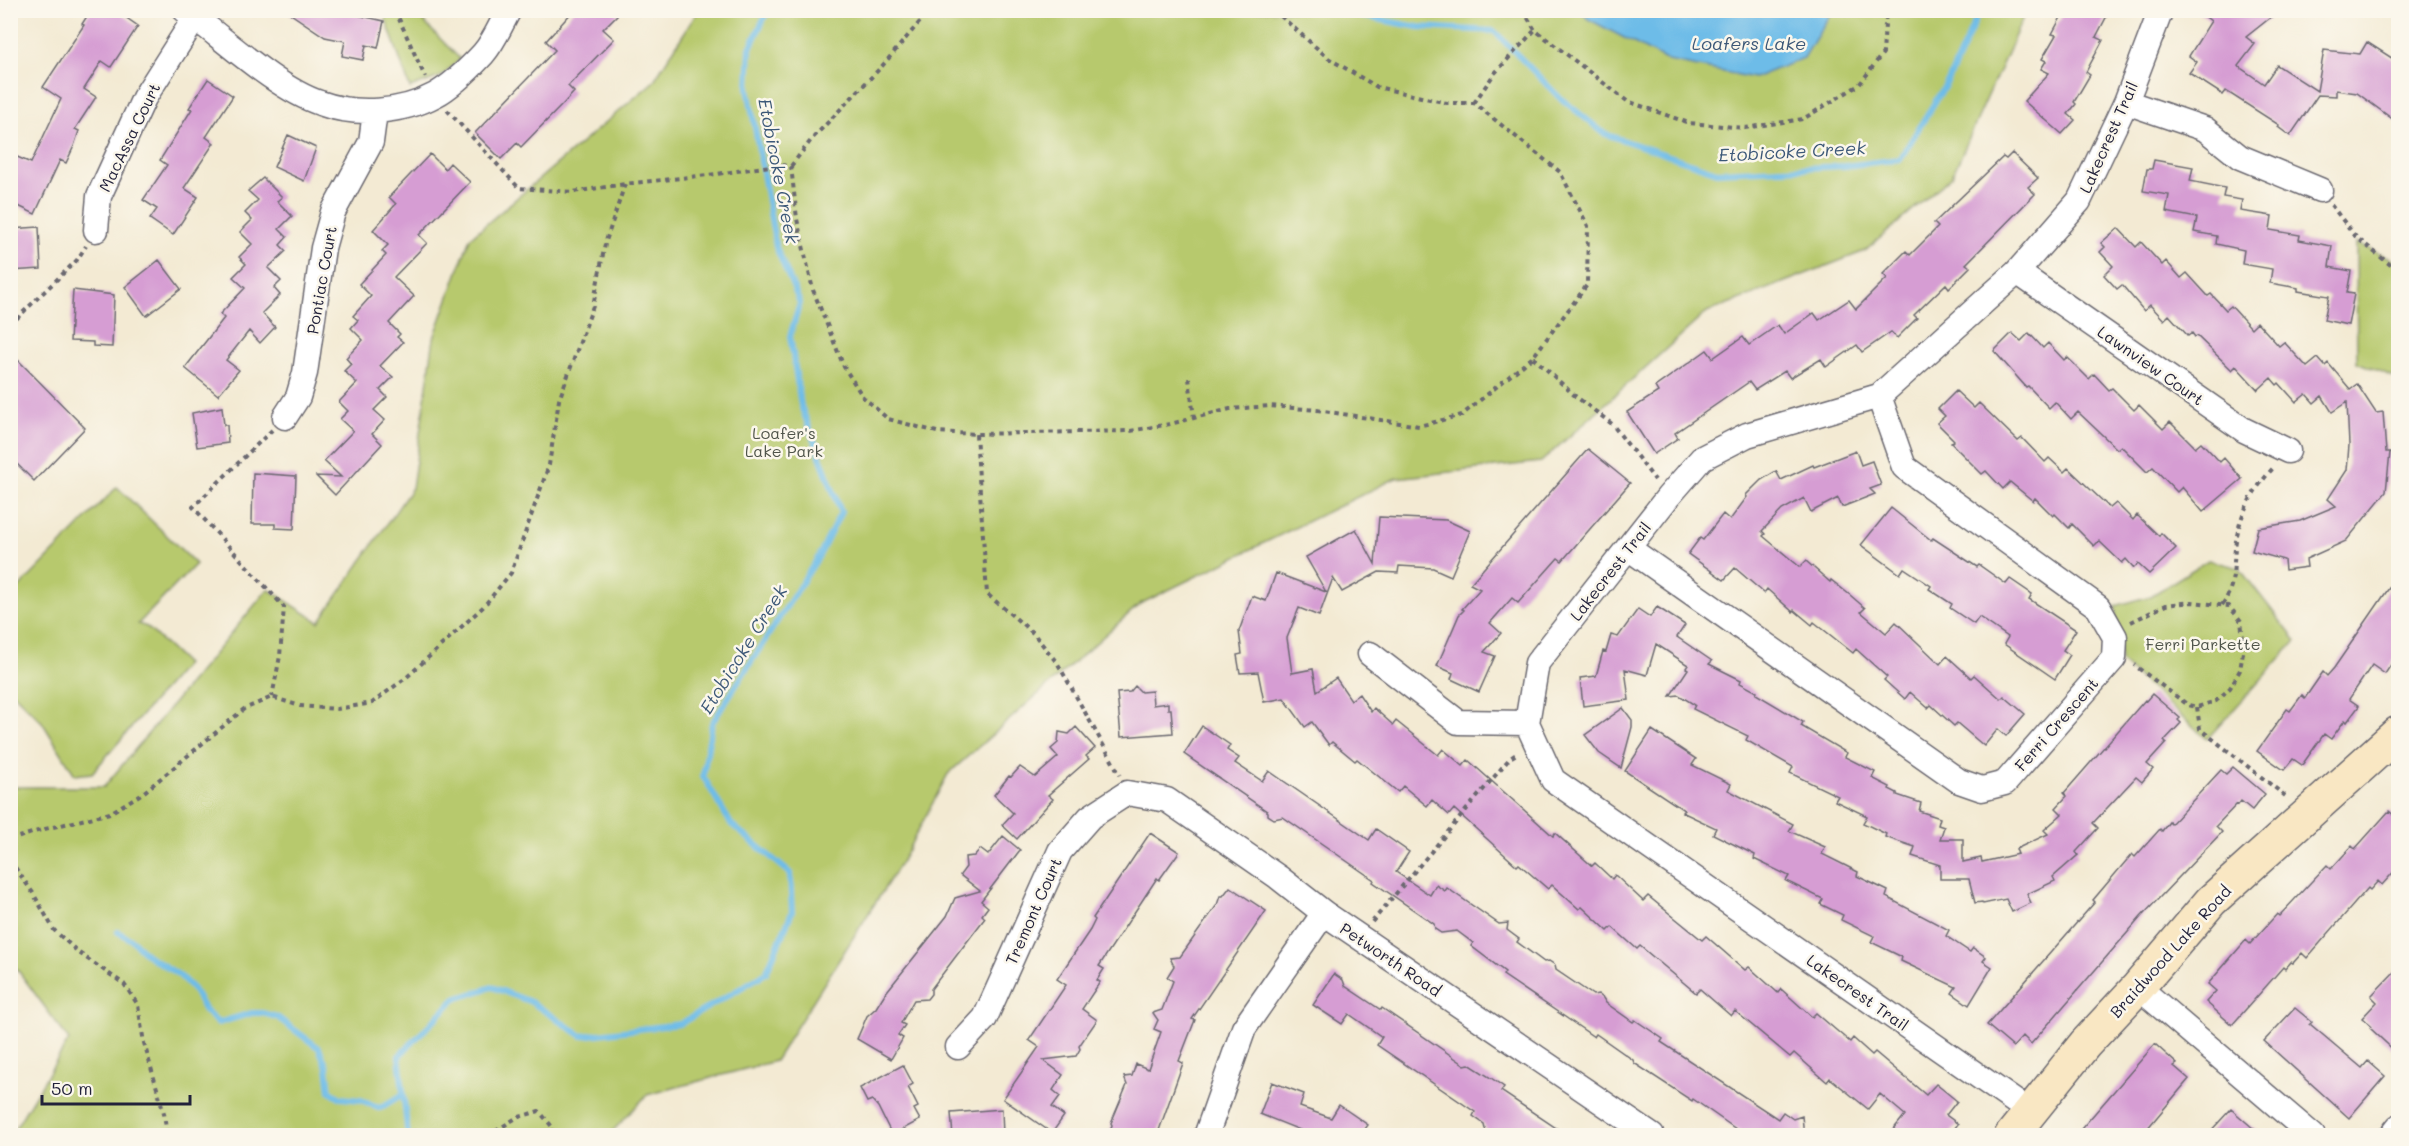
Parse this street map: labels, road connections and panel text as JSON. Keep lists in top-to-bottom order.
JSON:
{
  "streets": {
    "street": [
      "MacAssa Court",
      "Lakecrest Trail",
      "Pontiac Court",
      "Lawnview Court",
      "Ferri Crescent",
      "Tremont Court",
      "Braidwood Lake Road",
      "Petworth Road"
    ]
  },
  "crossings": [
    ["Lakecrest Trail", "Lawnview Court"],
    ["Lakecrest Trail", "Ferri Crescent"],
    ["Lakecrest Trail", "Braidwood Lake Road"],
    ["Tremont Court", "Petworth Road"]
  ],
  "water": ["Loafers Lake", "Etobicoke Creek"],
  "parks": ["Loafer's Lake Park", "Ferri Parkette"],
  "scale_bar": "50 m"
}
